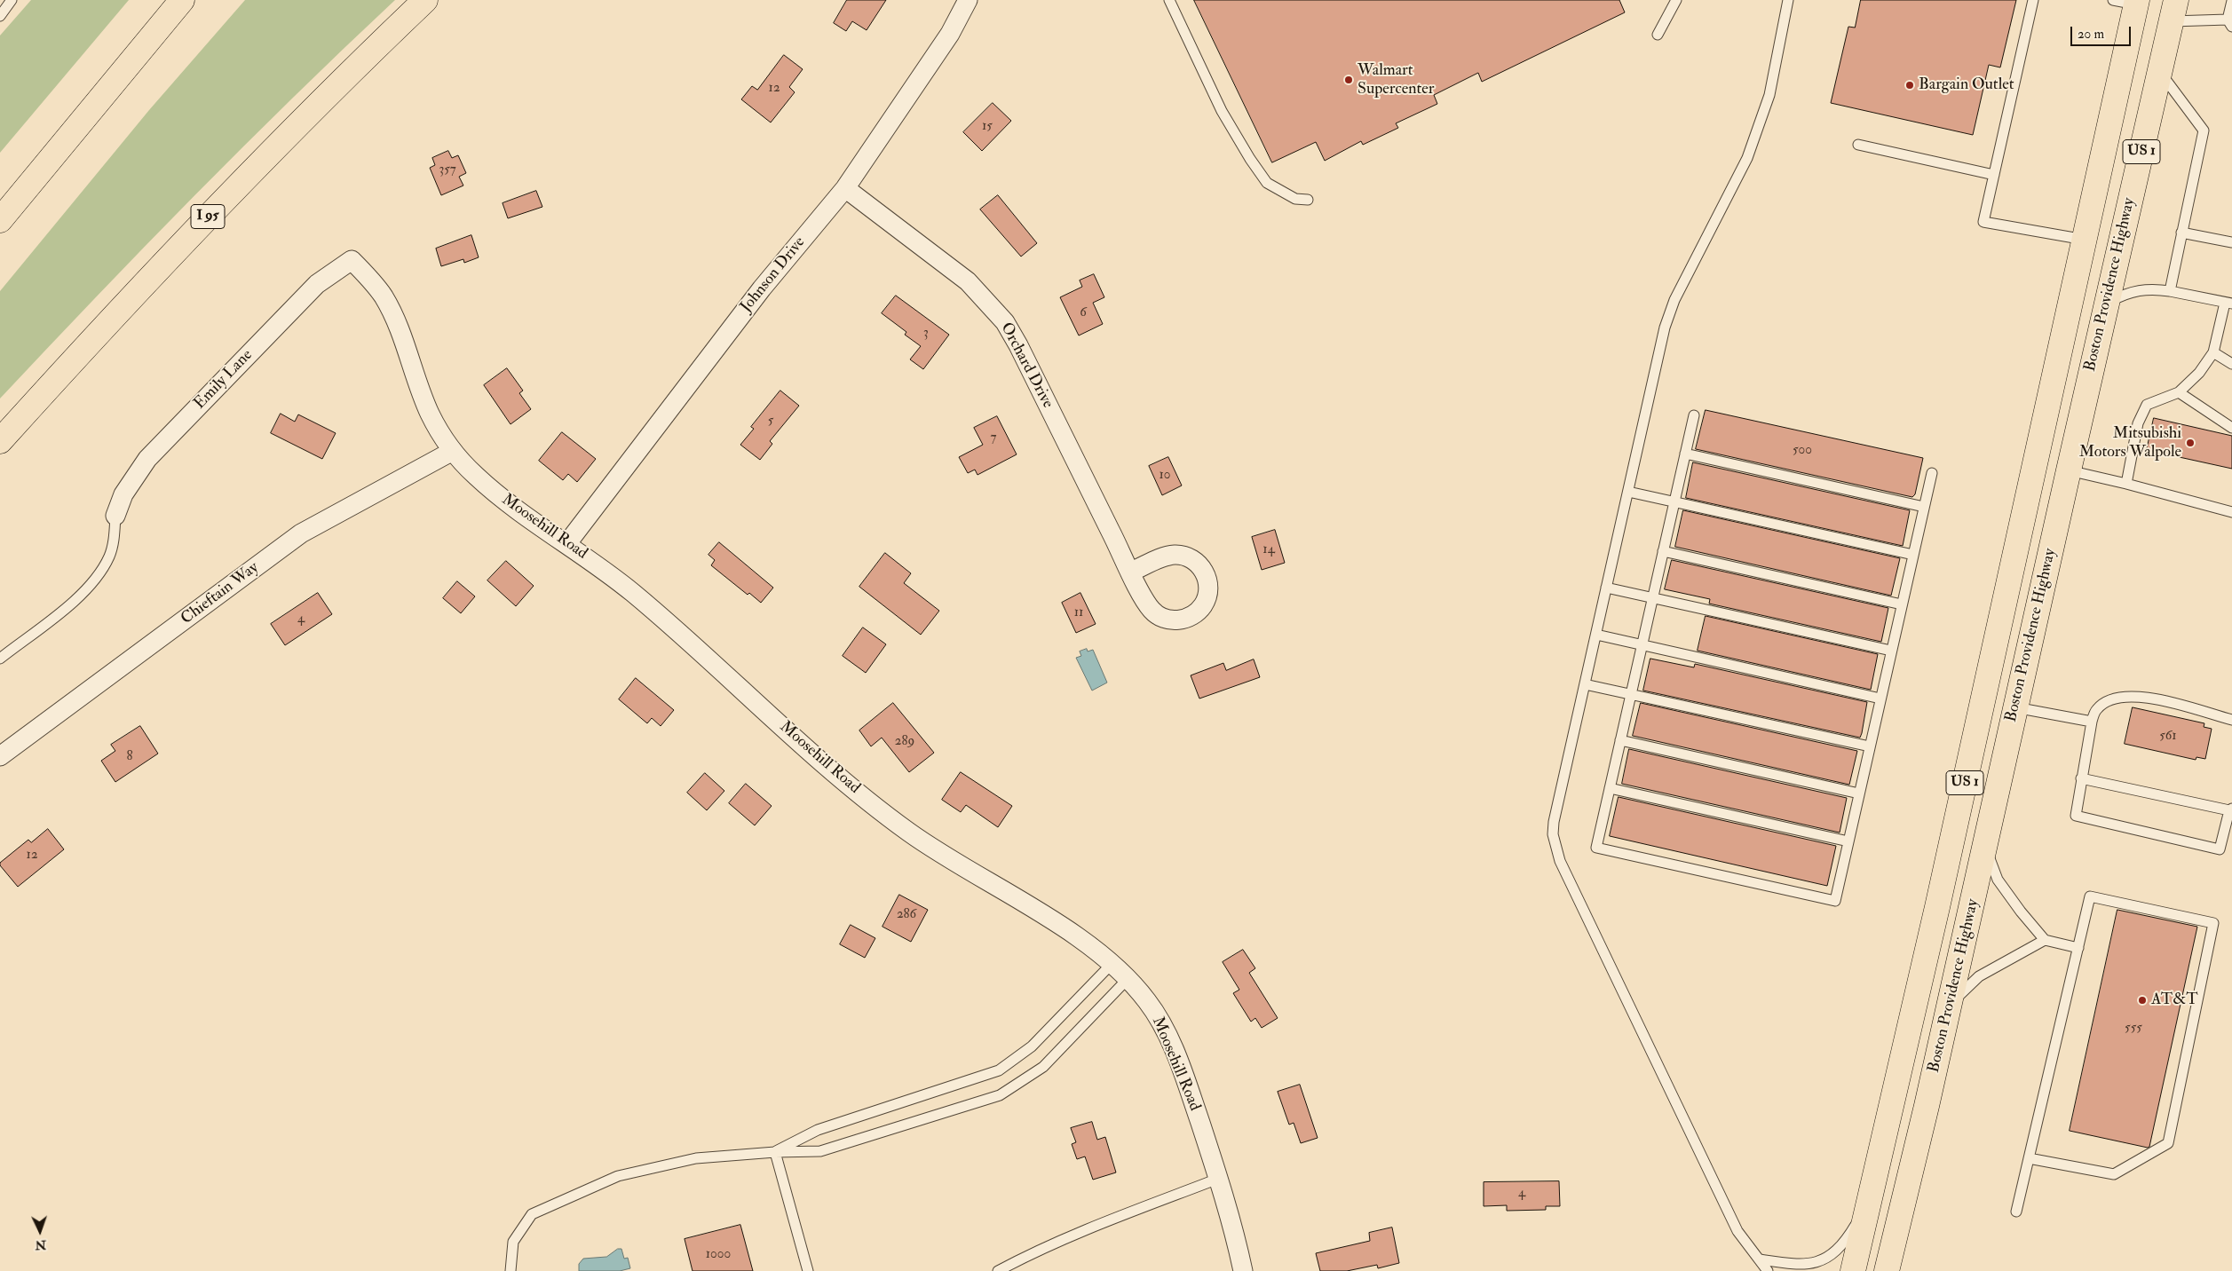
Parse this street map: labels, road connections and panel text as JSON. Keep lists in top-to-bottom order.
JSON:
{
  "streets": {
    "main road": ["US 1", "I 95", "Boston Providence Highway"],
    "street": [
      "Johnson Drive",
      "Orchard Drive",
      "Emily Lane",
      "Moosehill Road",
      "Chieftain Way"
    ]
  },
  "crossings": [
    ["Johnson Drive", "Orchard Drive"],
    ["Johnson Drive", "Moosehill Road"],
    ["Emily Lane", "Moosehill Road"],
    ["Moosehill Road", "Chieftain Way"]
  ],
  "places": [
    "Walmart Supercenter",
    "Bargain Outlet",
    "Mitsubishi Motors Walpole",
    "AT&T"
  ],
  "house_numbers": [
    "12",
    "15",
    "357",
    "6",
    "3",
    "5",
    "7",
    "500",
    "10",
    "14",
    "11",
    "4",
    "561",
    "289",
    "8",
    "12",
    "286",
    "555",
    "4",
    "1000"
  ],
  "scale_bar": "20 m",
  "north": "bottom"
}
